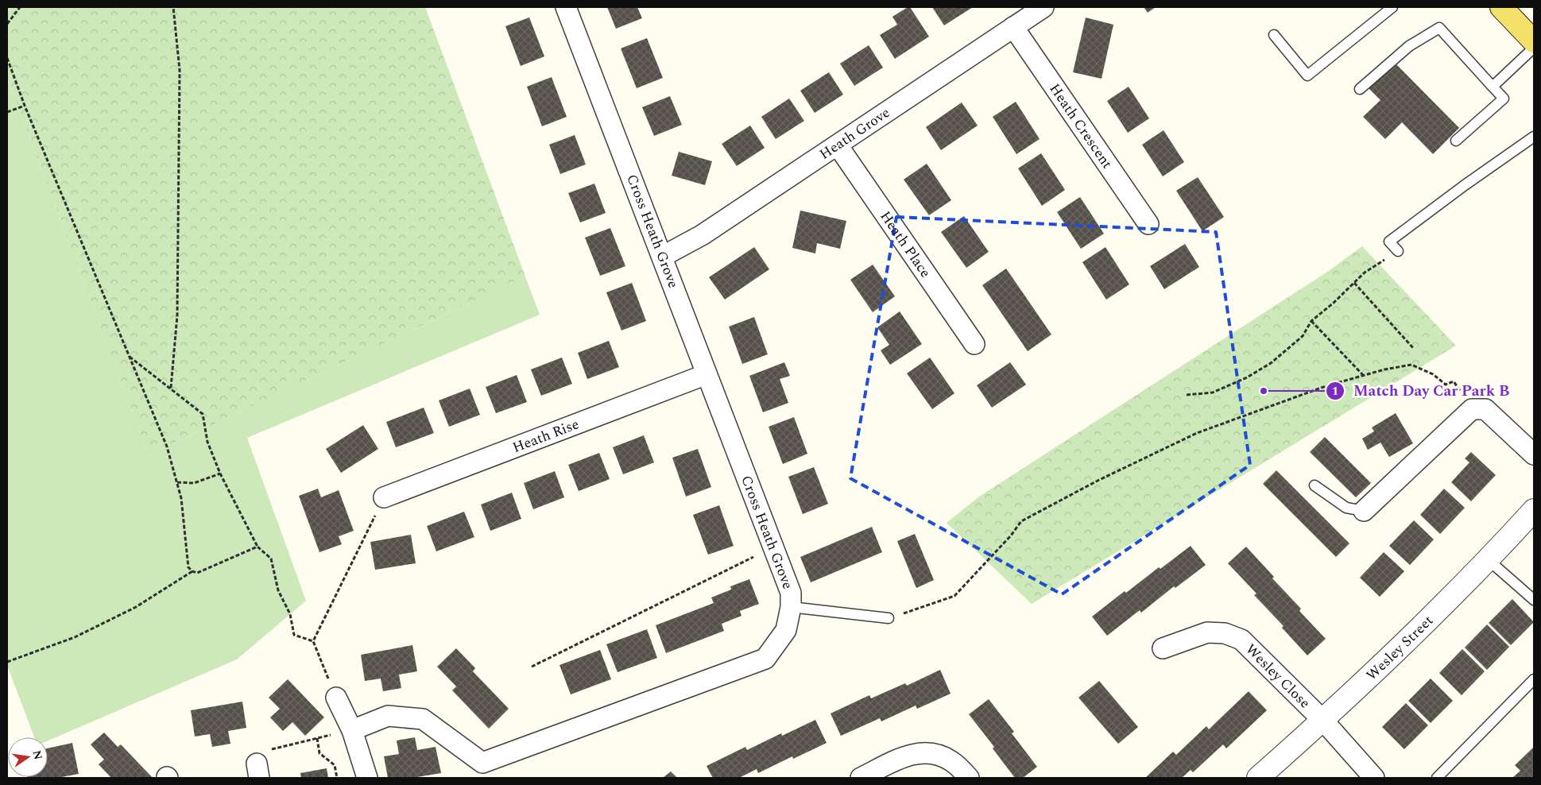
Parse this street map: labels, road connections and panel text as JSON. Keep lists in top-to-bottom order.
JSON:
{
  "streets": {
    "street": [
      "Heath Crescent",
      "Heath Grove",
      "Cross Heath Grove",
      "Heath Place",
      "Heath Rise",
      "Wesley Street",
      "Wesley Close"
    ]
  },
  "crossings": [
    ["Heath Crescent", "Heath Grove"],
    ["Heath Grove", "Cross Heath Grove"],
    ["Heath Grove", "Heath Place"],
    ["Cross Heath Grove", "Heath Rise"],
    ["Wesley Street", "Wesley Close"]
  ],
  "places": ["Match Day Car Park B"],
  "north": "right"
}
